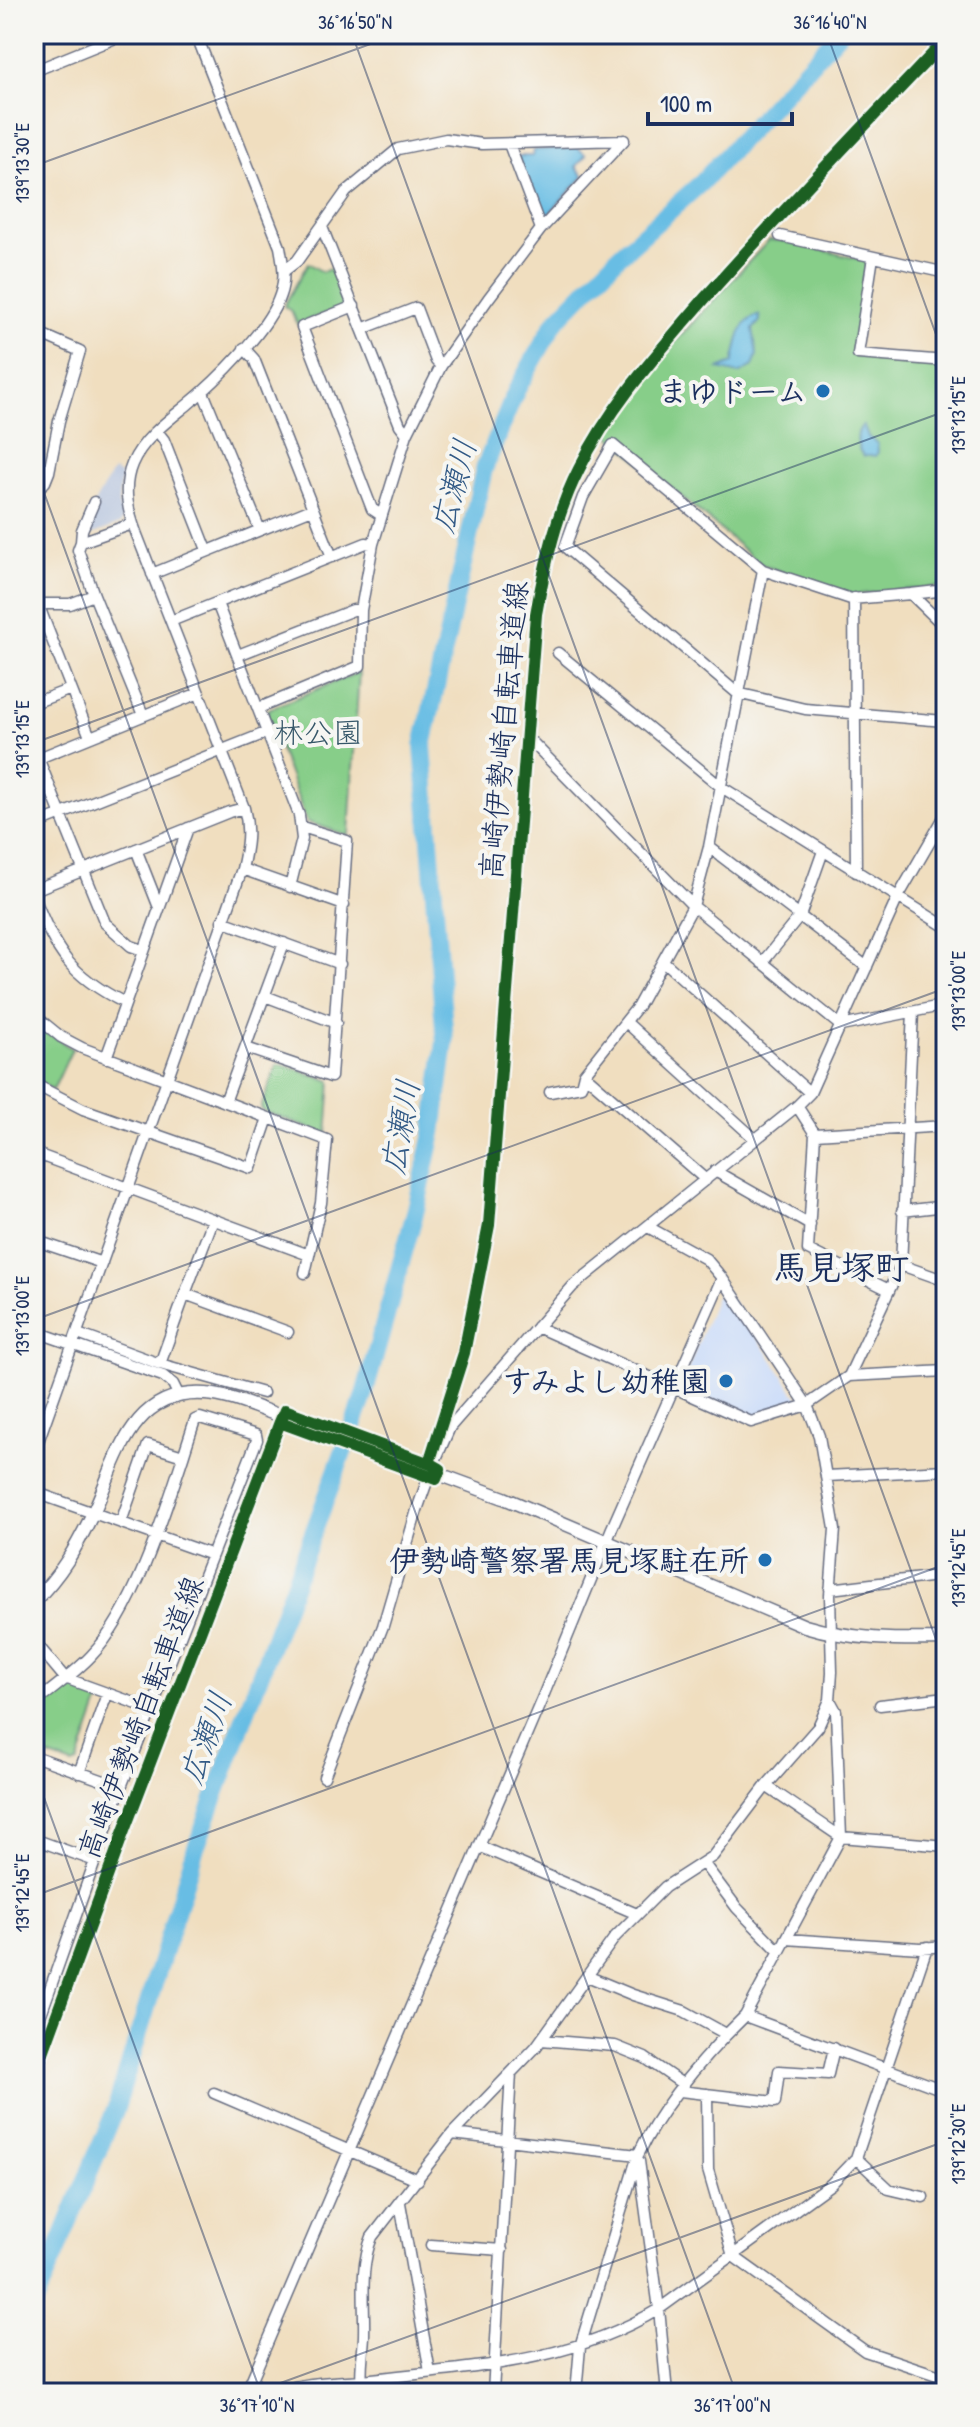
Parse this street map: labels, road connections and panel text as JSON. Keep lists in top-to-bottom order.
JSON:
{
  "streets": {
    "cycle path": ["高崎伊勢崎自転車道線"]
  },
  "districts": ["馬見塚町"],
  "water": ["広瀬川"],
  "parks": ["林公園"],
  "places": ["まゆドーム", "すみよし幼稚園", "伊勢崎警察署馬見塚駐在所"],
  "scale_bar": "100 m",
  "coordinates": [
    "36°16'50\"N",
    "36°16'40\"N",
    "139°13'30\"E",
    "139°13'15\"E",
    "139°13'00\"E",
    "139°12'45\"E",
    "139°12'30\"E",
    "36°17'10\"N",
    "36°17'00\"N"
  ]
}
